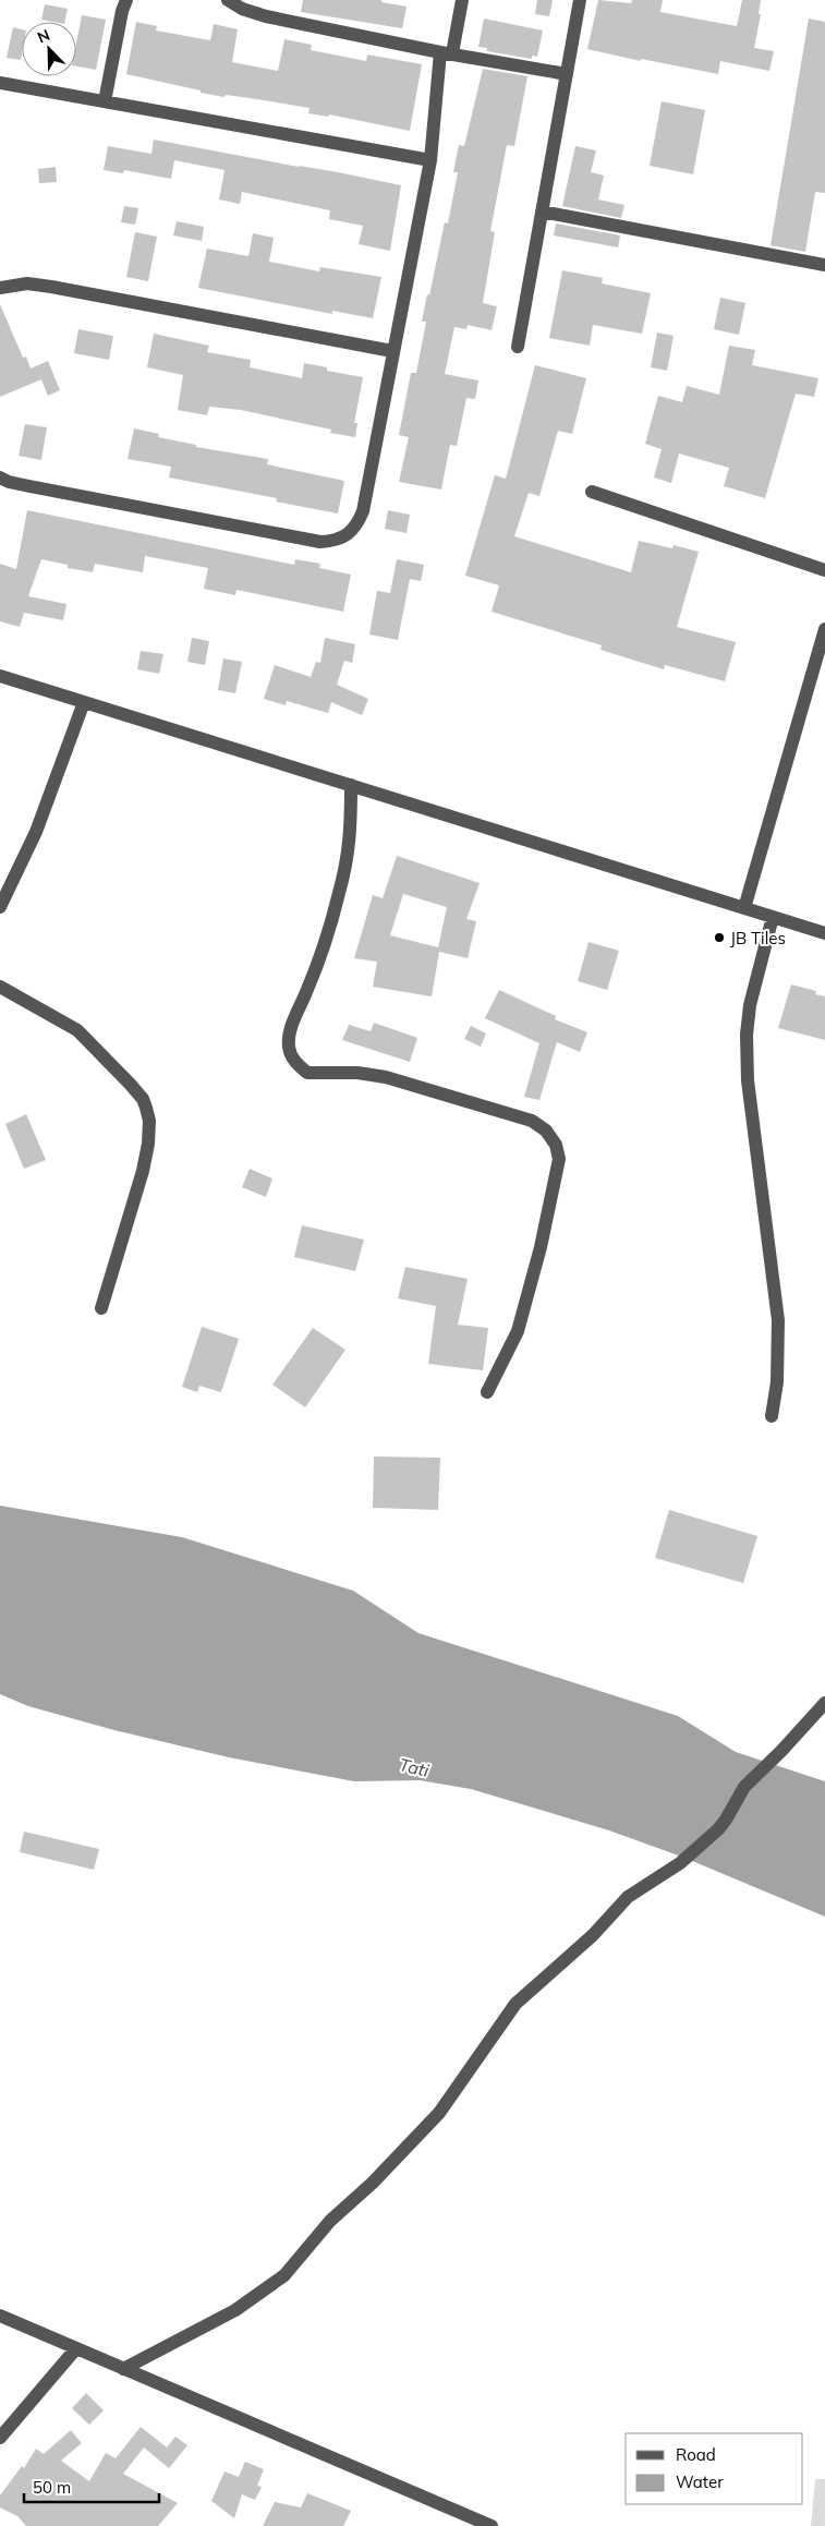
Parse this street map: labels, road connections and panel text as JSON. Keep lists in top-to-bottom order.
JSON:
{
  "water": ["Tati"],
  "places": ["JB Tiles"],
  "legend": ["Road", "Water"],
  "scale_bar": "50 m",
  "north": "top left"
}
